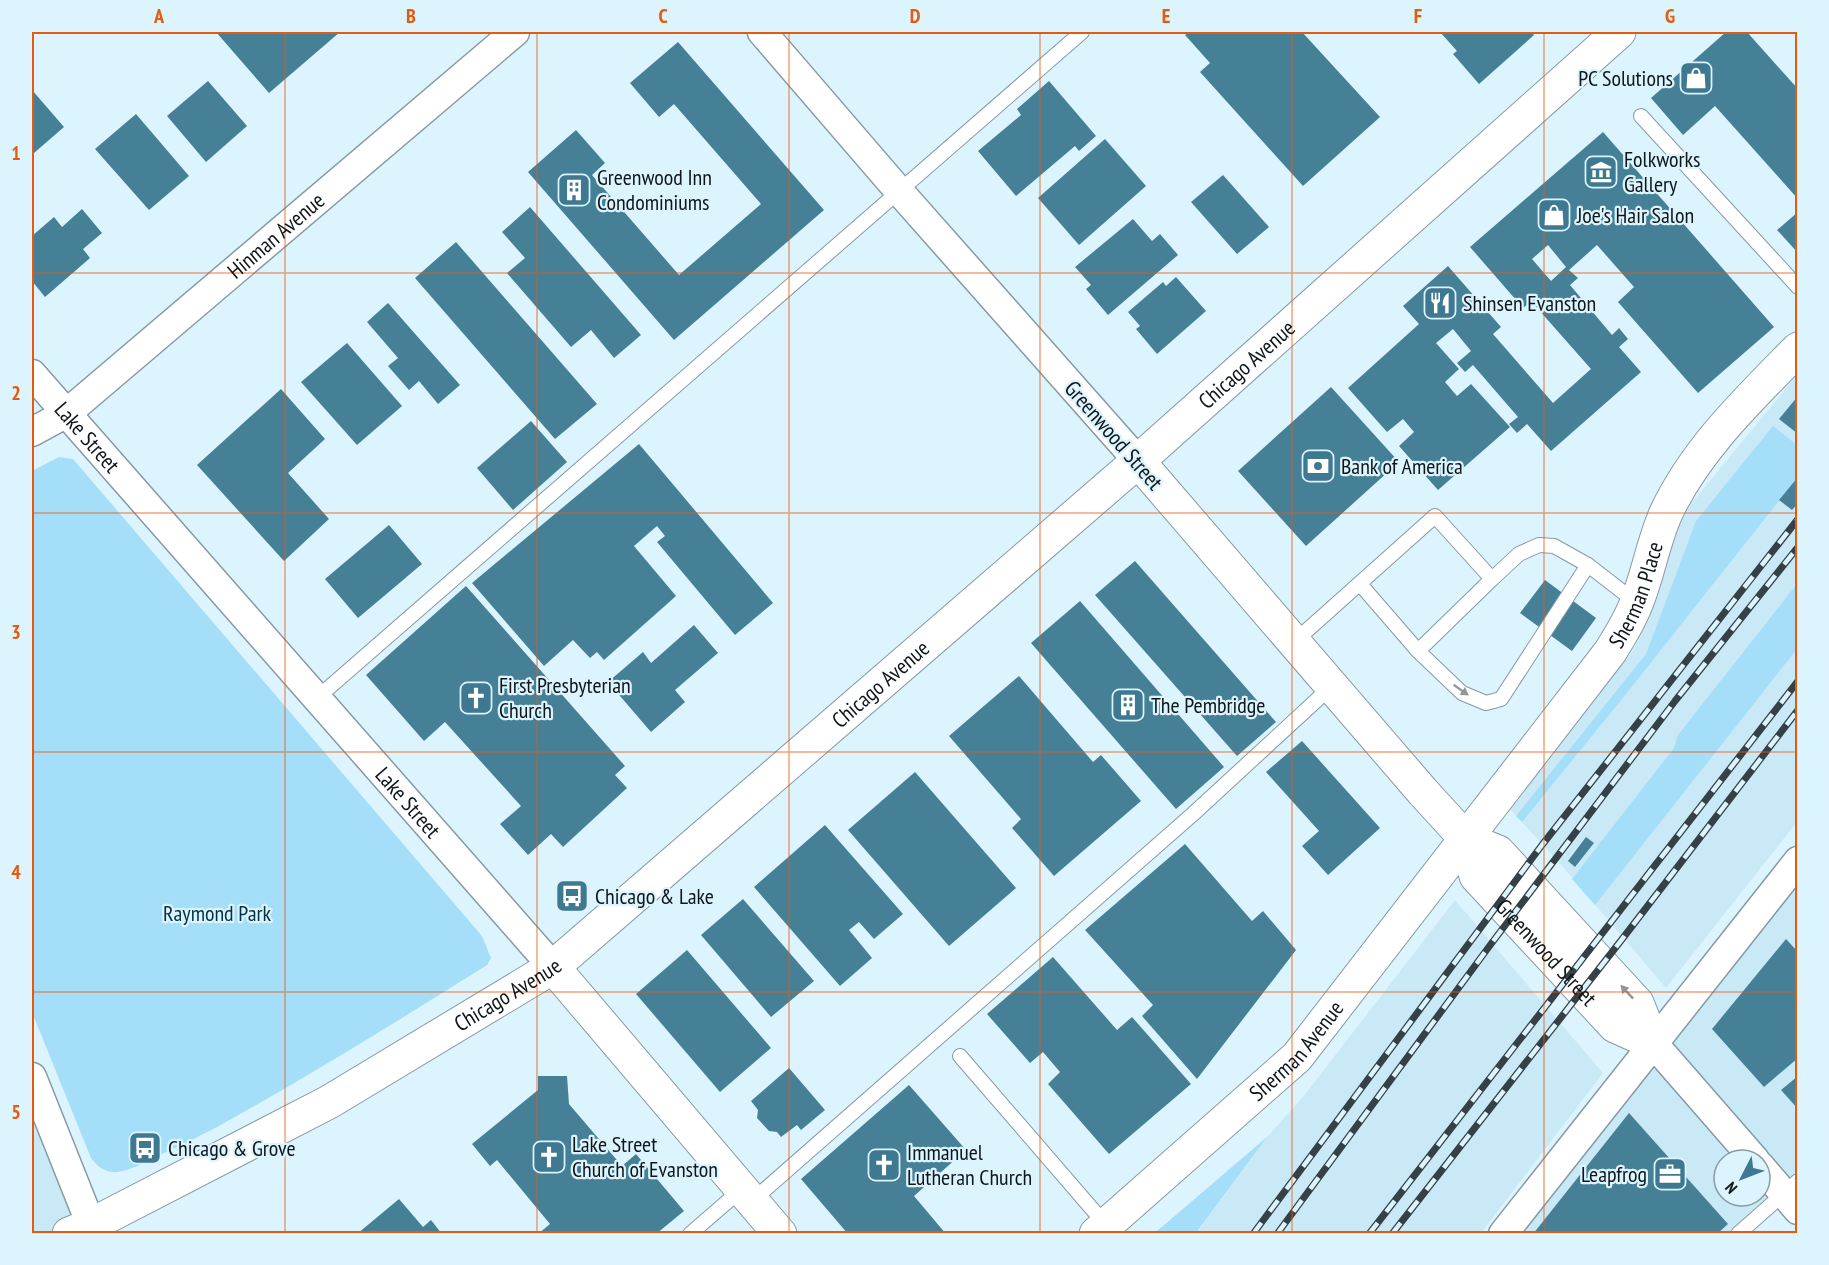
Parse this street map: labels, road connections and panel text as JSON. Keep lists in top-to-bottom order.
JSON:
{
  "streets": {
    "street": [
      "Hinman Avenue",
      "Chicago Avenue",
      "Greenwood Street",
      "Lake Street",
      "Sherman Place",
      "Sherman Avenue"
    ]
  },
  "crossings": [
    ["Hinman Avenue", "Lake Street"],
    ["Chicago Avenue", "Greenwood Street"],
    ["Chicago Avenue", "Lake Street"],
    ["Greenwood Street", "Sherman Place"],
    ["Greenwood Street", "Sherman Avenue"],
    ["Sherman Place", "Sherman Avenue"]
  ],
  "parks": ["Raymond Park"],
  "places": {
    "shop": ["PC Solutions", "Joe's Hair Salon"],
    "museum": ["Folkworks Gallery"],
    "building": ["Greenwood Inn Condominiums", "The Pembridge"],
    "restaurant": ["Shinsen Evanston"],
    "bank": ["Bank of America"],
    "church": ["First Presbyterian Church", "Lake Street Church of Evanston", "Immanuel Lutheran Church"],
    "bus stop": ["Chicago & Lake", "Chicago & Grove"],
    "office": ["Leapfrog"]
  },
  "north": "bottom left",
  "grid": {
    "columns": [
      "A",
      "B",
      "C",
      "D",
      "E",
      "F",
      "G"
    ],
    "rows": [
      "1",
      "2",
      "3",
      "4",
      "5"
    ]
  }
}
